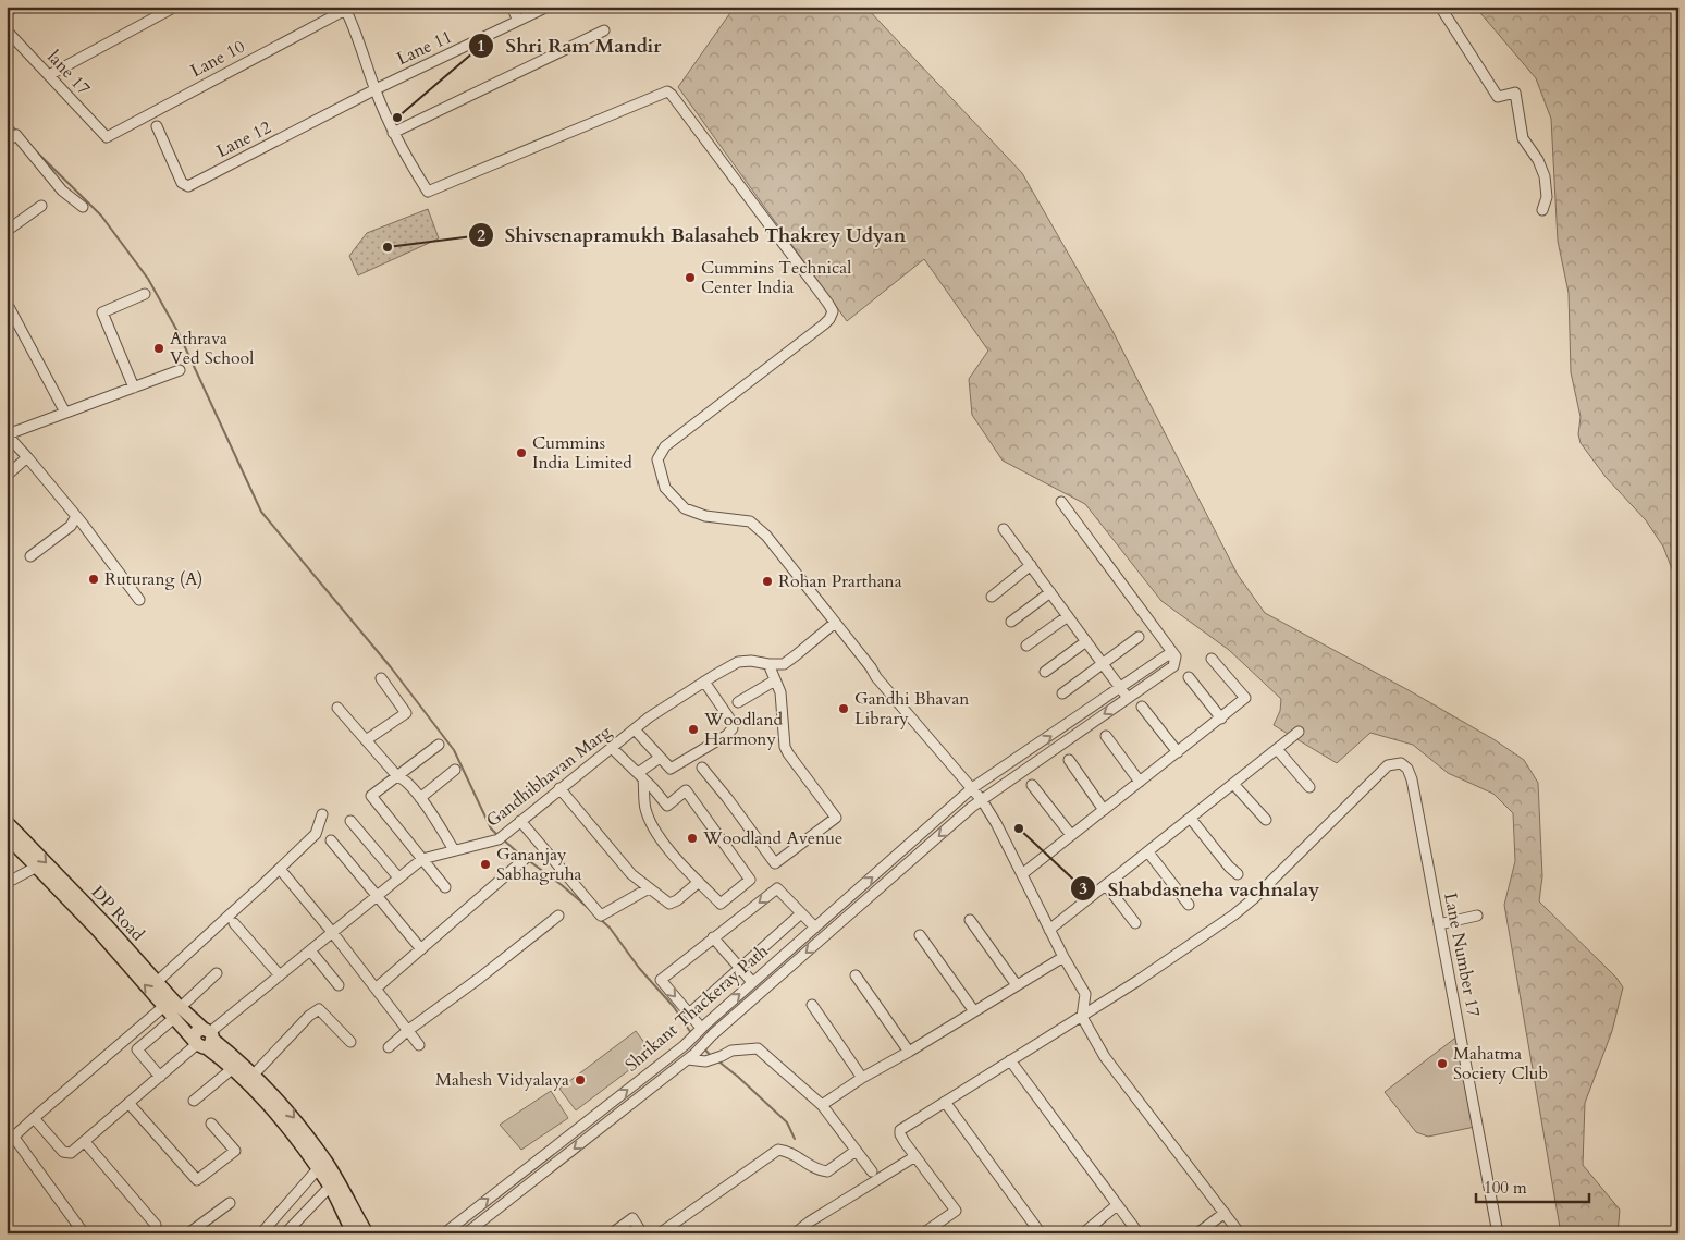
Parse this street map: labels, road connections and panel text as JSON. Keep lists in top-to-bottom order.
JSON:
{
  "streets": {
    "main road": ["DP Road"],
    "street": [
      "Lane 11",
      "Lane 10",
      "lane 17",
      "Lane 12",
      "Gandhibhavan Marg",
      "Lane Number 17",
      "Shrikant Thackeray Path"
    ]
  },
  "crossings": [
    ["Lane 11", "Lane 12"],
    ["Lane 10", "lane 17"],
    ["Gandhibhavan Marg", "DP Road"]
  ],
  "places": [
    "Shri Ram Mandir",
    "Shivsenapramukh Balasaheb Thakrey Udyan",
    "Cummins Technical Center India",
    "Athrava Ved School",
    "Cummins India Limited",
    "Ruturang (A)",
    "Rohan Prarthana",
    "Gandhi Bhavan Library",
    "Woodland Harmony",
    "Shabdasneha vachnalay",
    "Woodland Avenue",
    "Gananjay Sabhagruha",
    "Mahatma Society Club",
    "Mahesh Vidyalaya"
  ],
  "scale_bar": "100 m"
}
